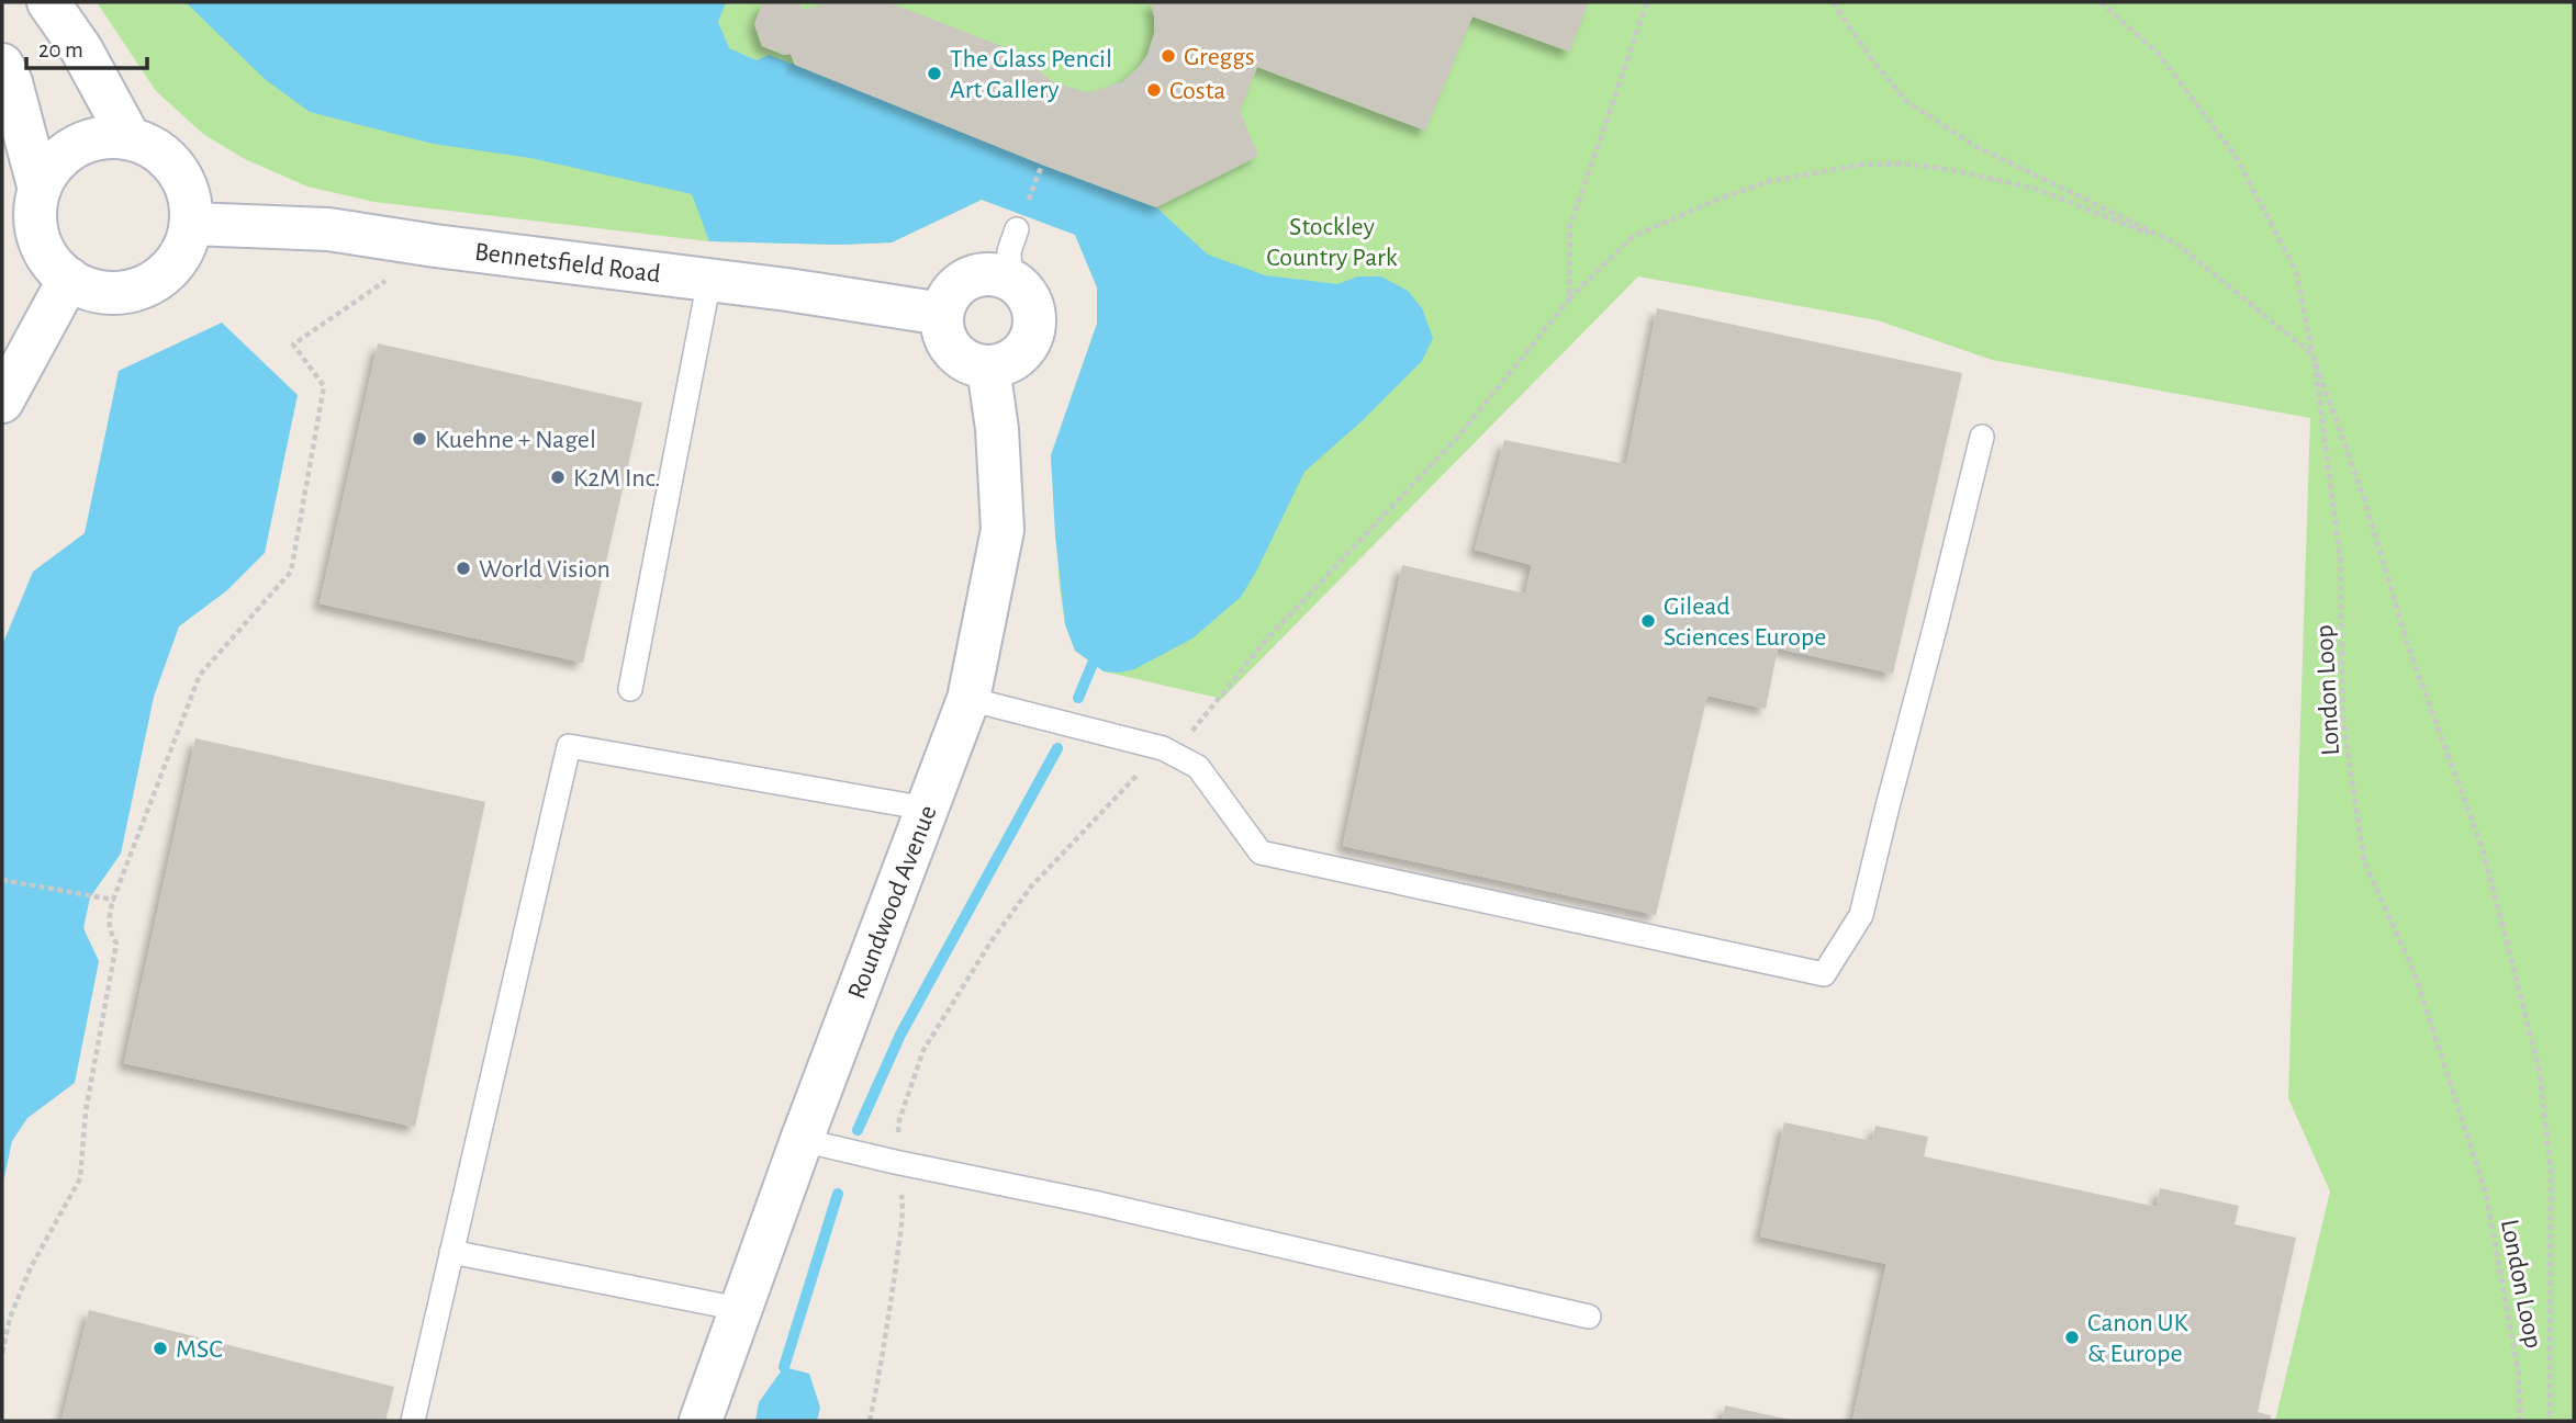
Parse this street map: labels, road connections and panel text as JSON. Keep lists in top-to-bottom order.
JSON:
{
  "streets": {
    "street": ["Bennetsfield Road", "Roundwood Avenue"],
    "path": ["London Loop"]
  },
  "crossings": [
    ["Bennetsfield Road", "Roundwood Avenue"]
  ],
  "parks": ["Stockley Country Park"],
  "places": [
    "Greggs",
    "The Glass Pencil Art Gallery",
    "Costa",
    "Kuehne + Nagel",
    "K2M Inc.",
    "World Vision",
    "Gilead Sciences Europe",
    "Canon UK & Europe",
    "MSC"
  ],
  "scale_bar": "20 m"
}
